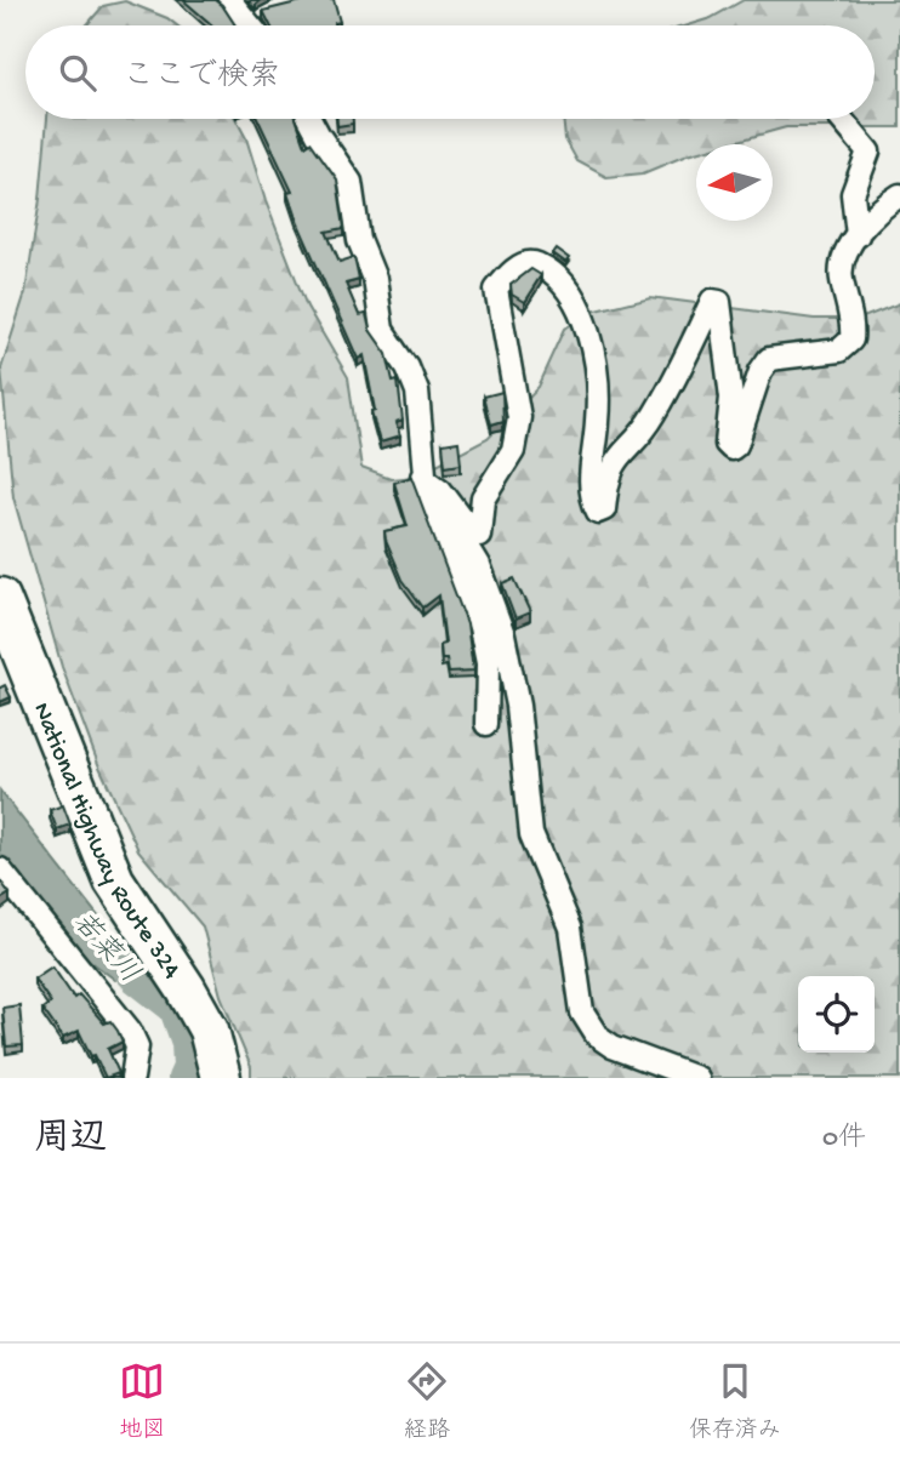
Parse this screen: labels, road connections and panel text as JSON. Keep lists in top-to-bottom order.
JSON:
{
  "streets": {
    "highway": ["National Highway Route 324"]
  },
  "water": ["若菜川"],
  "north": "left",
  "page": {
    "search": "ここで検索",
    "heading": ["周辺", "0件"],
    "nav": ["地図", "経路", "保存済み"]
  }
}
